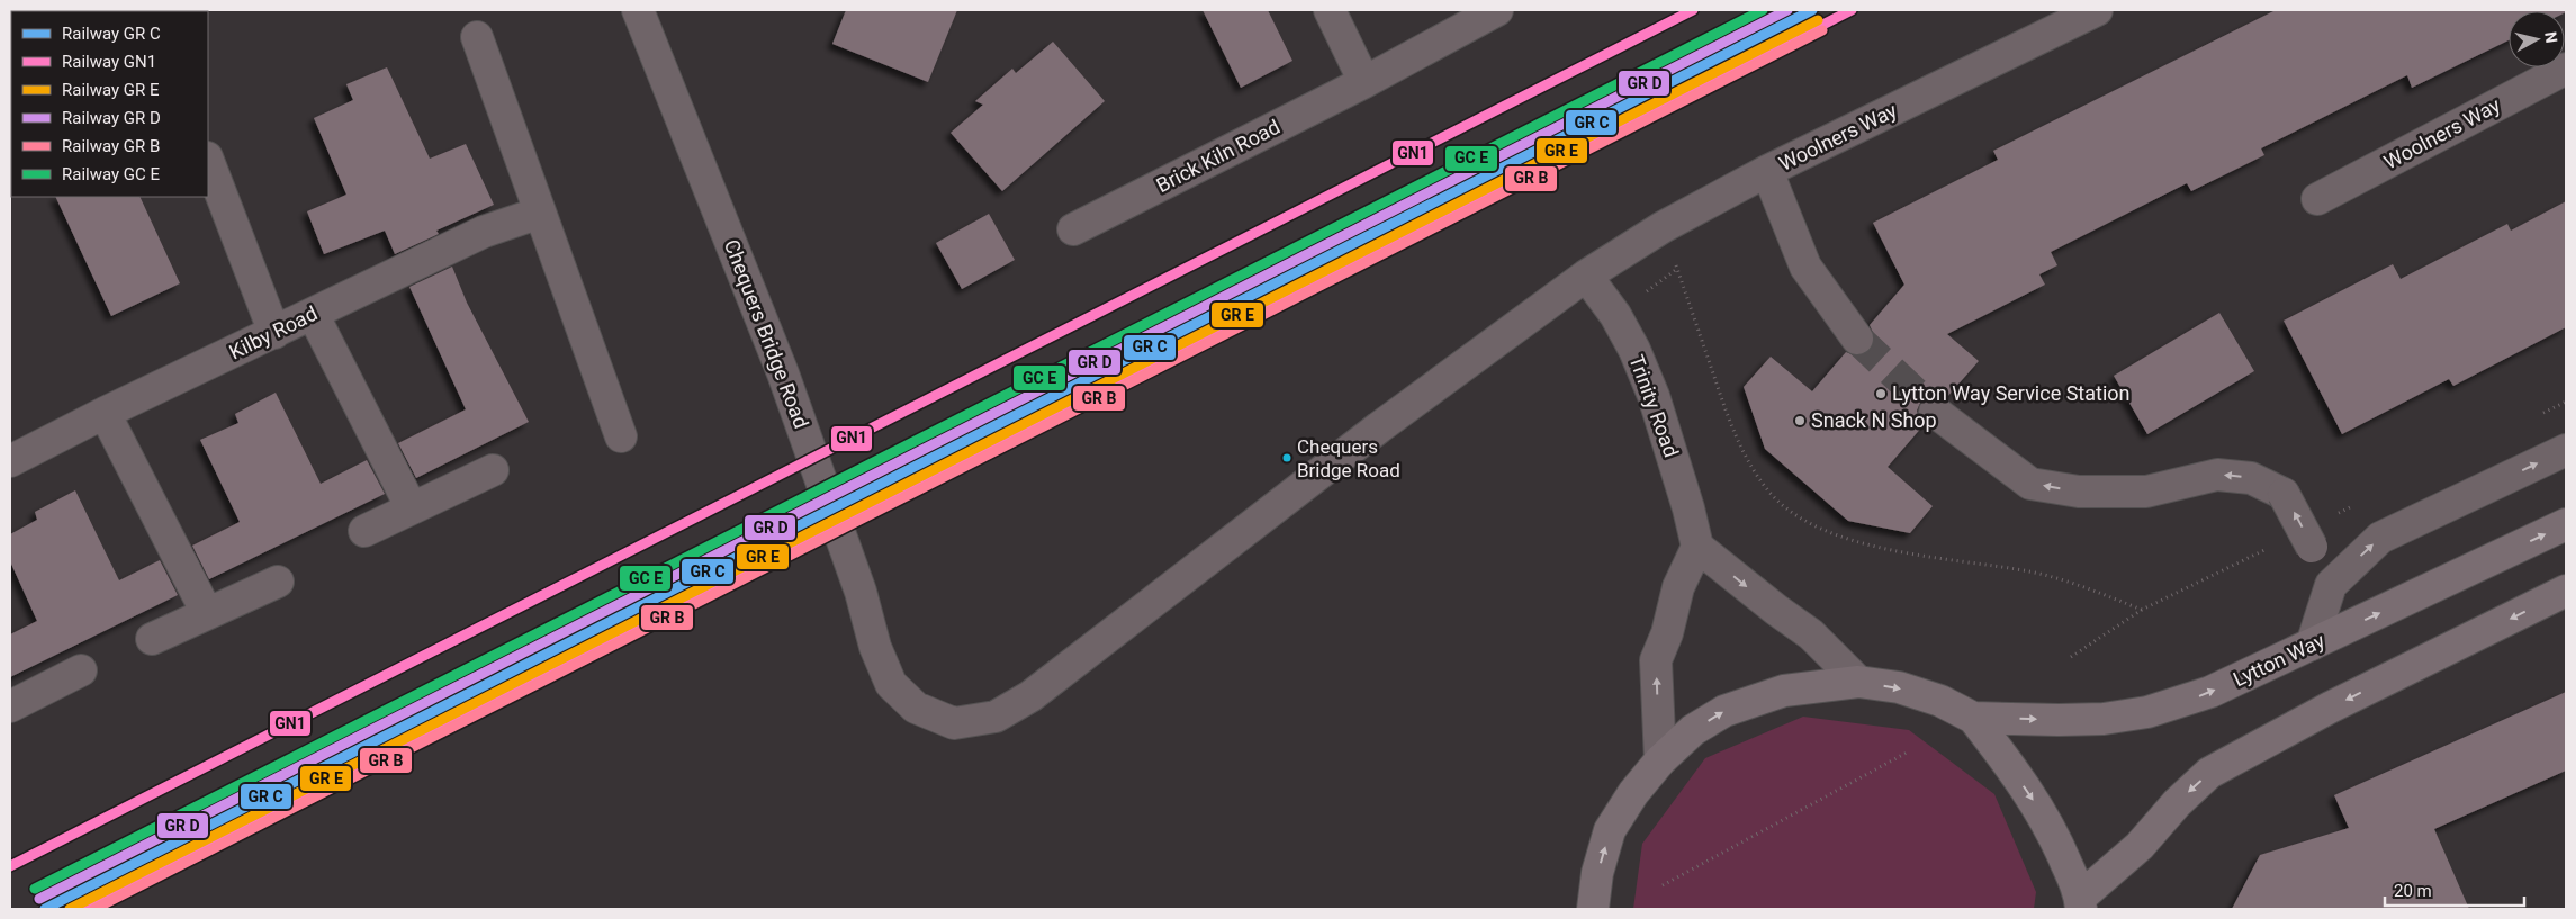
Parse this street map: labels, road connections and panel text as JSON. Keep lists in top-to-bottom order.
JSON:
{
  "streets": {
    "main road": ["Lytton Way"],
    "street": [
      "Woolners Way",
      "Brick Kiln Road",
      "Kilby Road",
      "Chequers Bridge Road",
      "Trinity Road"
    ]
  },
  "crossings": [
    ["Woolners Way", "Chequers Bridge Road"],
    ["Woolners Way", "Trinity Road"],
    ["Chequers Bridge Road", "Trinity Road"]
  ],
  "places": ["Lytton Way Service Station", "Snack N Shop", "Chequers Bridge Road"],
  "lines": ["rail line GN1"],
  "legend": [
    "Railway GR C",
    "Railway GN1",
    "Railway GR E",
    "Railway GR D",
    "Railway GR B",
    "Railway GC E"
  ],
  "scale_bar": "20 m",
  "north": "right"
}
